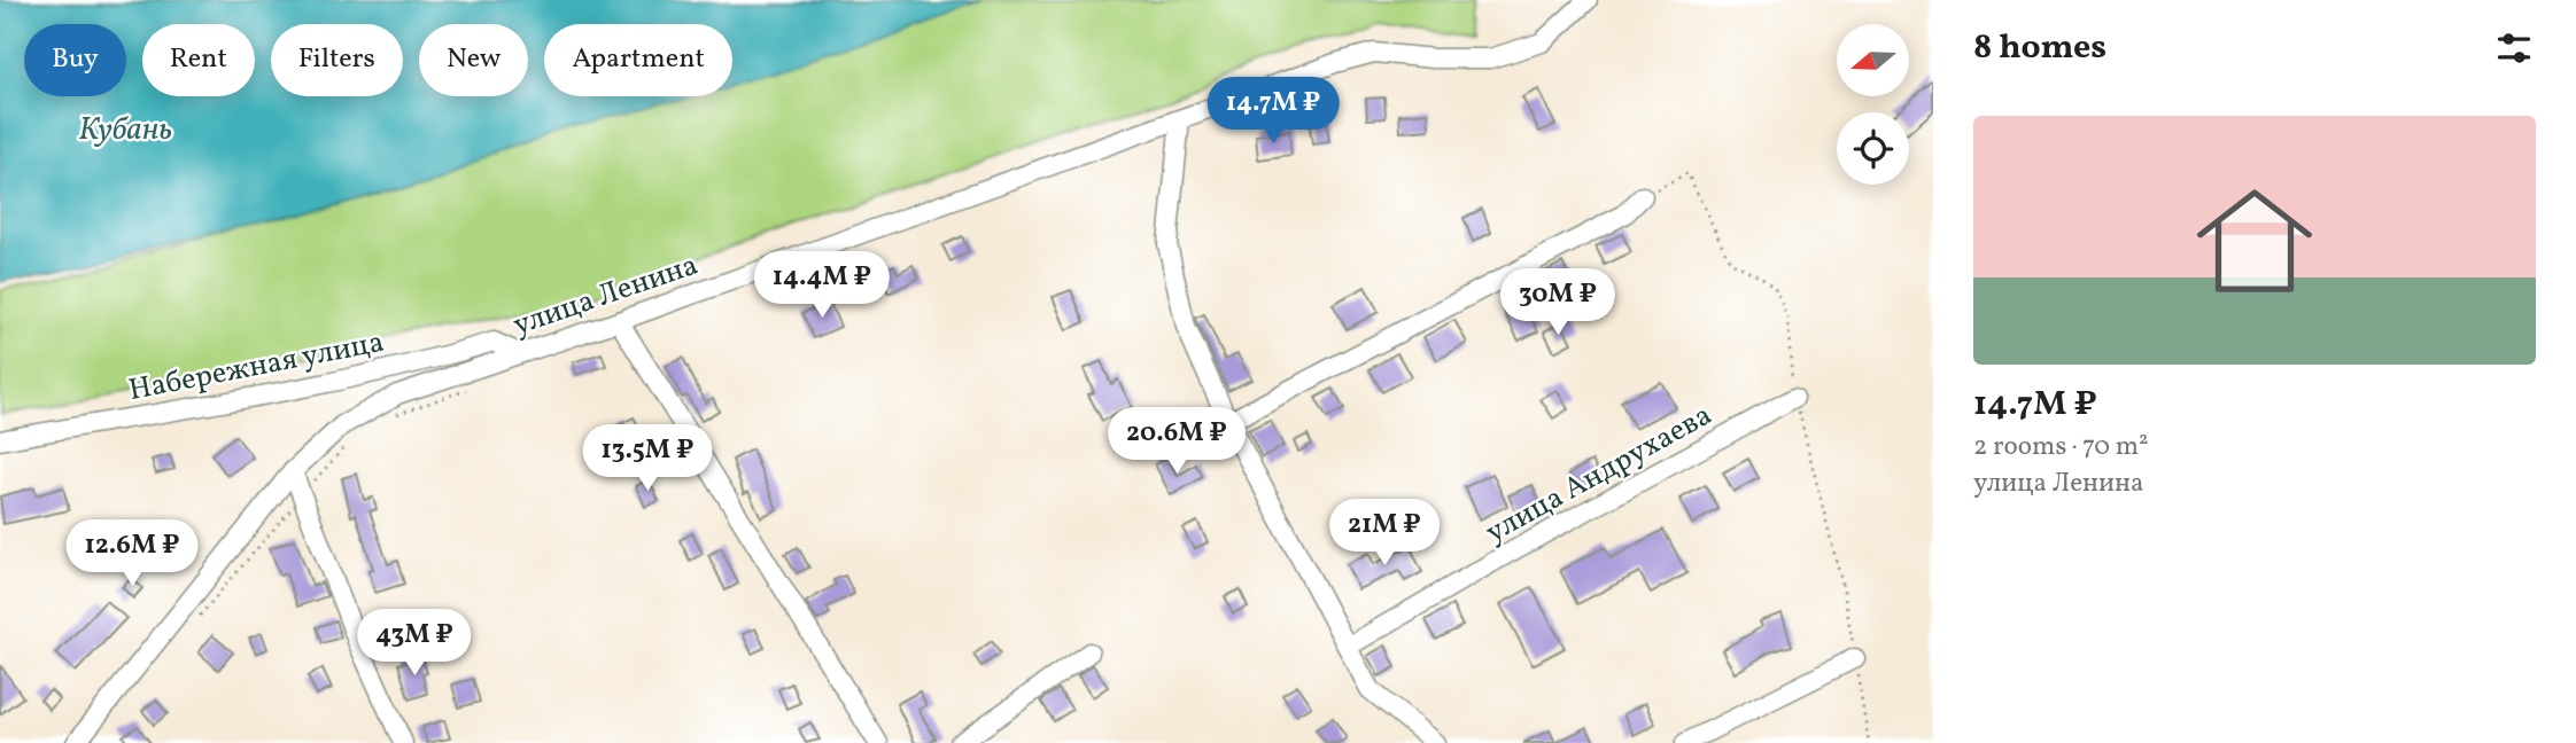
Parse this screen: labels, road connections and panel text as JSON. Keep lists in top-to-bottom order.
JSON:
{
  "streets": {
    "street": ["улица Ленина", "Набережная улица", "улица Андрухаева"]
  },
  "crossings": [
    ["улица Ленина", "Набережная улица"]
  ],
  "water": ["Кубань"],
  "north": "left",
  "page": {
    "heading": "8 homes",
    "chip": [
      "Buy",
      "Rent",
      "Filters",
      "New",
      "Apartment"
    ],
    "price": [
      "14.7M ₽",
      "14.4M ₽",
      "30M ₽",
      "20.6M ₽",
      "13.5M ₽",
      "21M ₽",
      "12.6M ₽",
      "43M ₽"
    ],
    "list": [
      {
        "name": "14.7M ₽",
        "note": "2 rooms · 70 m² · улица Ленина"
      }
    ]
  }
}
